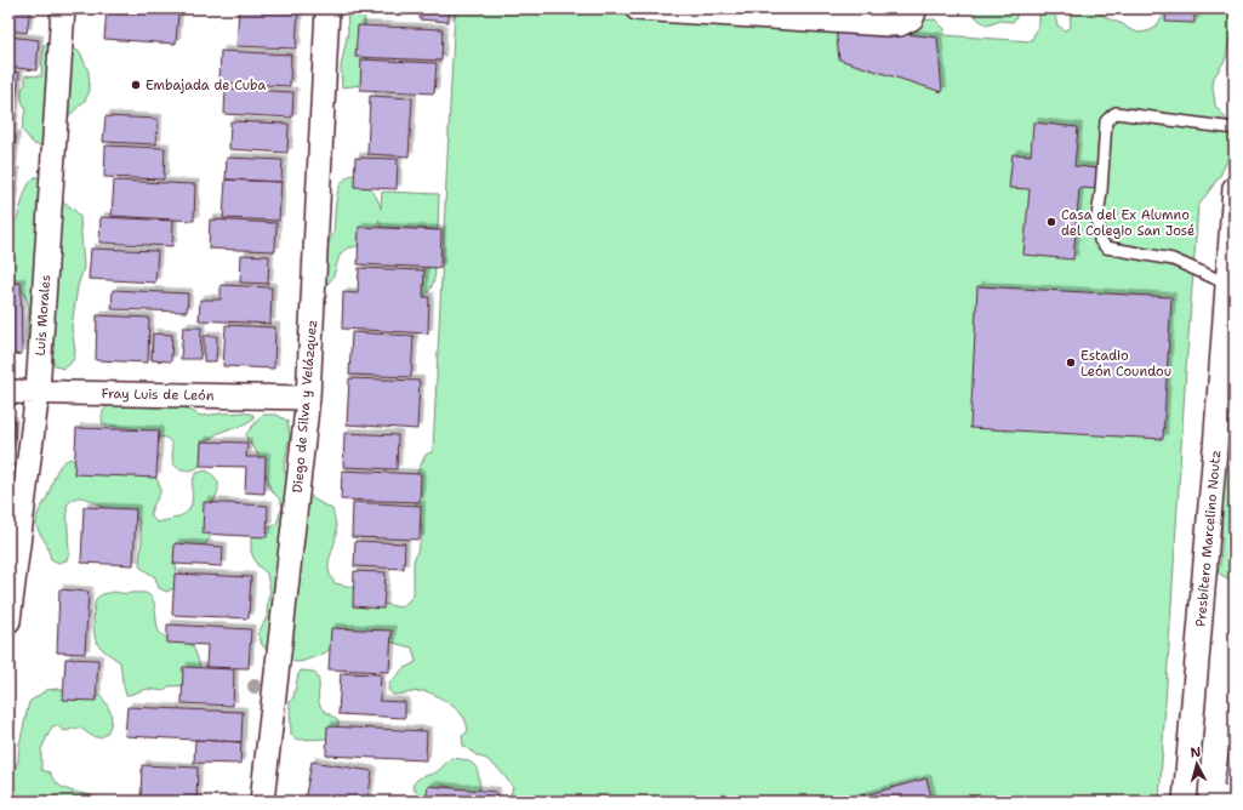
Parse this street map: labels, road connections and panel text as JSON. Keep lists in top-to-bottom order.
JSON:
{
  "streets": {
    "street": [
      "Luis Morales",
      "Fray Luis de León",
      "Diego de Silva y Velázquez",
      "Presbítero Marcelino Noutz"
    ]
  },
  "crossings": [
    ["Luis Morales", "Fray Luis de León"],
    ["Fray Luis de León", "Diego de Silva y Velázquez"]
  ],
  "places": ["Embajada de Cuba", "Casa del Ex Alumno del Colegio San José", "Estadio León Coundou"],
  "north": "top"
}
